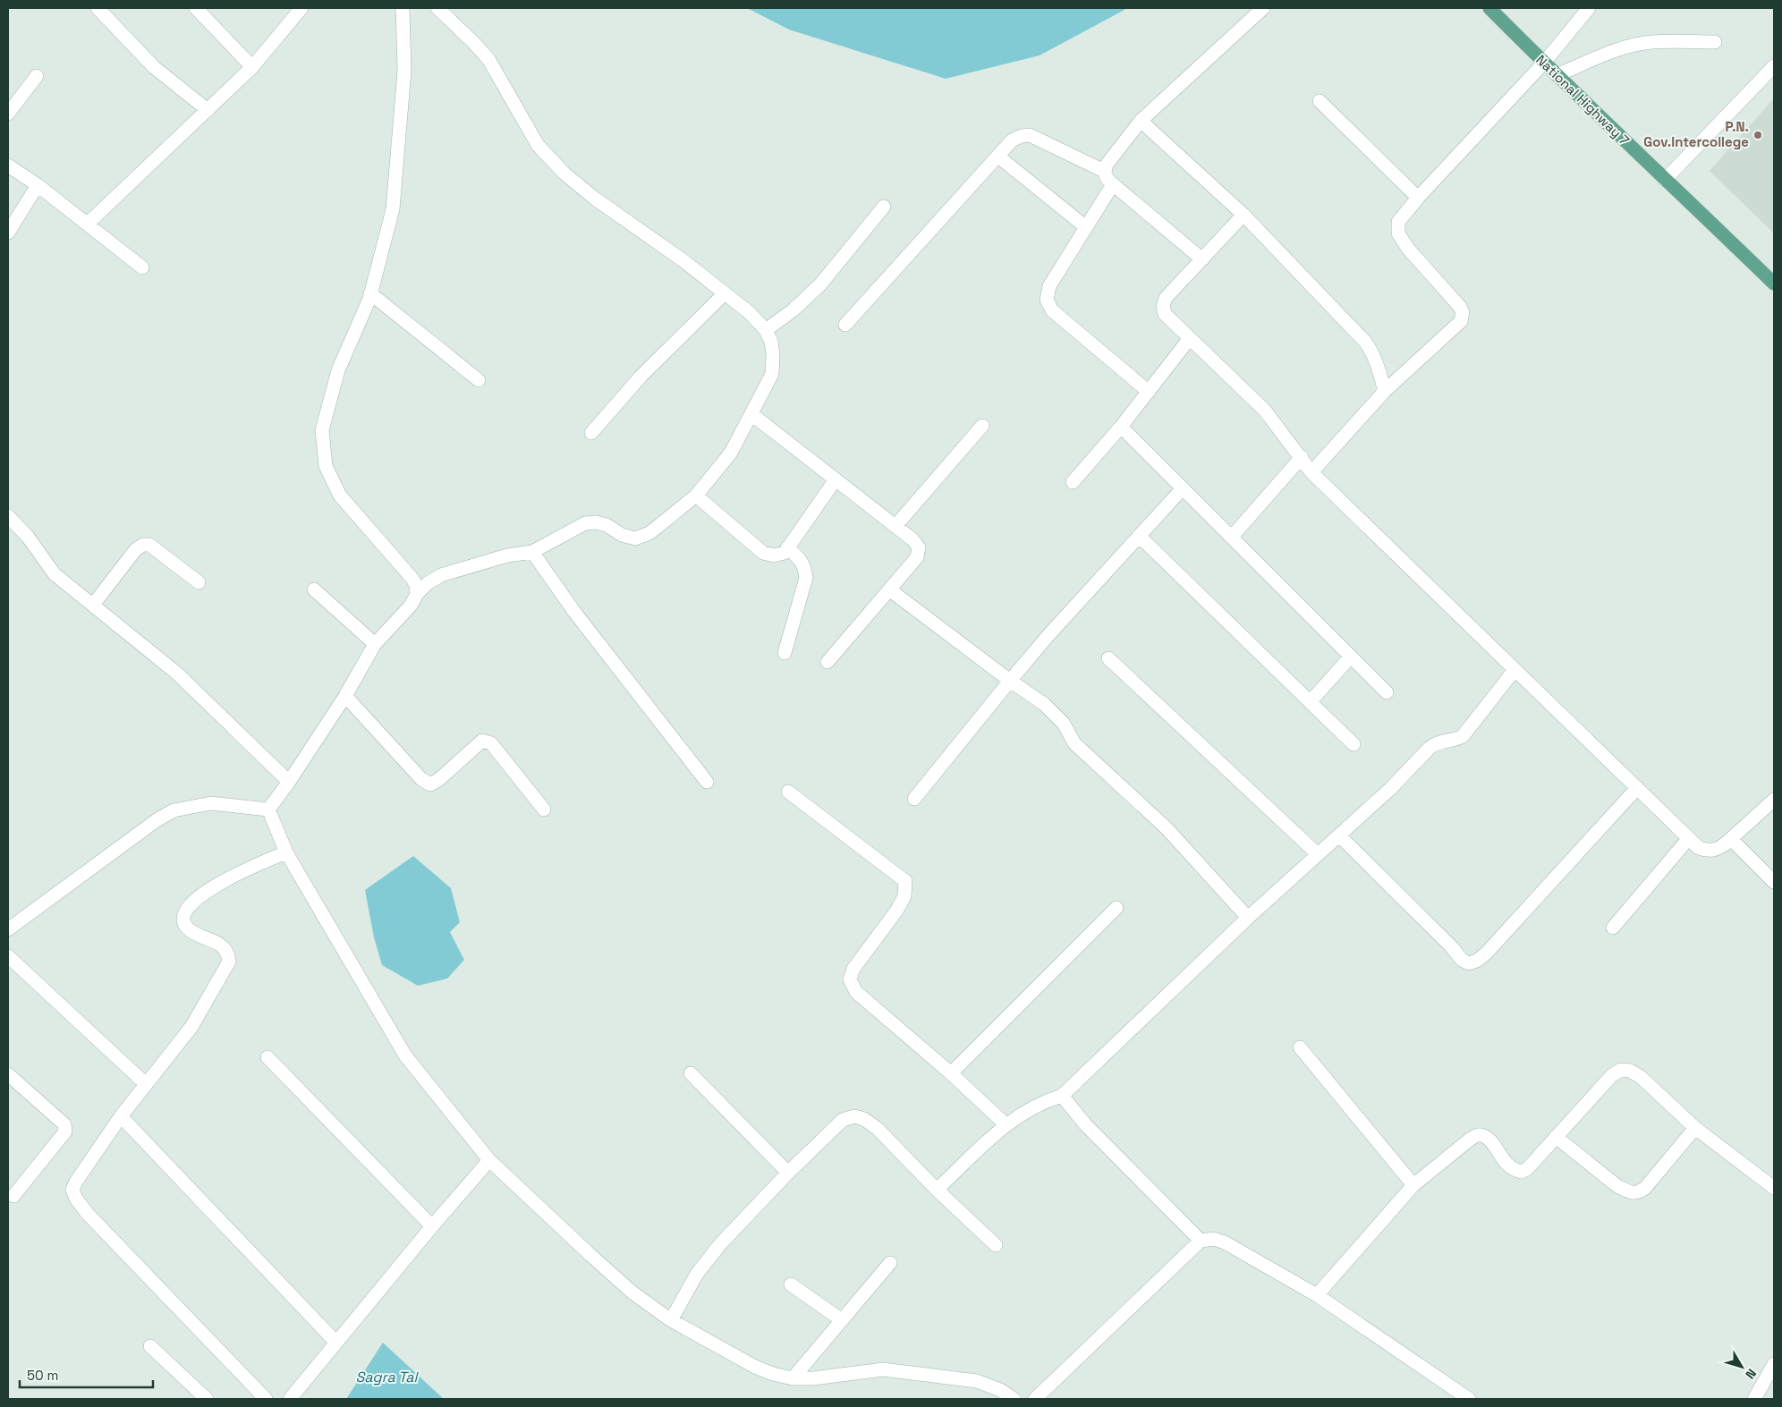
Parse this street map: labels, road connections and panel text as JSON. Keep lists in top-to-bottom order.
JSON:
{
  "streets": {
    "main road": ["National Highway 7"]
  },
  "water": ["Sagra Tal"],
  "places": ["P.N. Gov.Intercollege"],
  "scale_bar": "50 m",
  "north": "bottom right"
}
